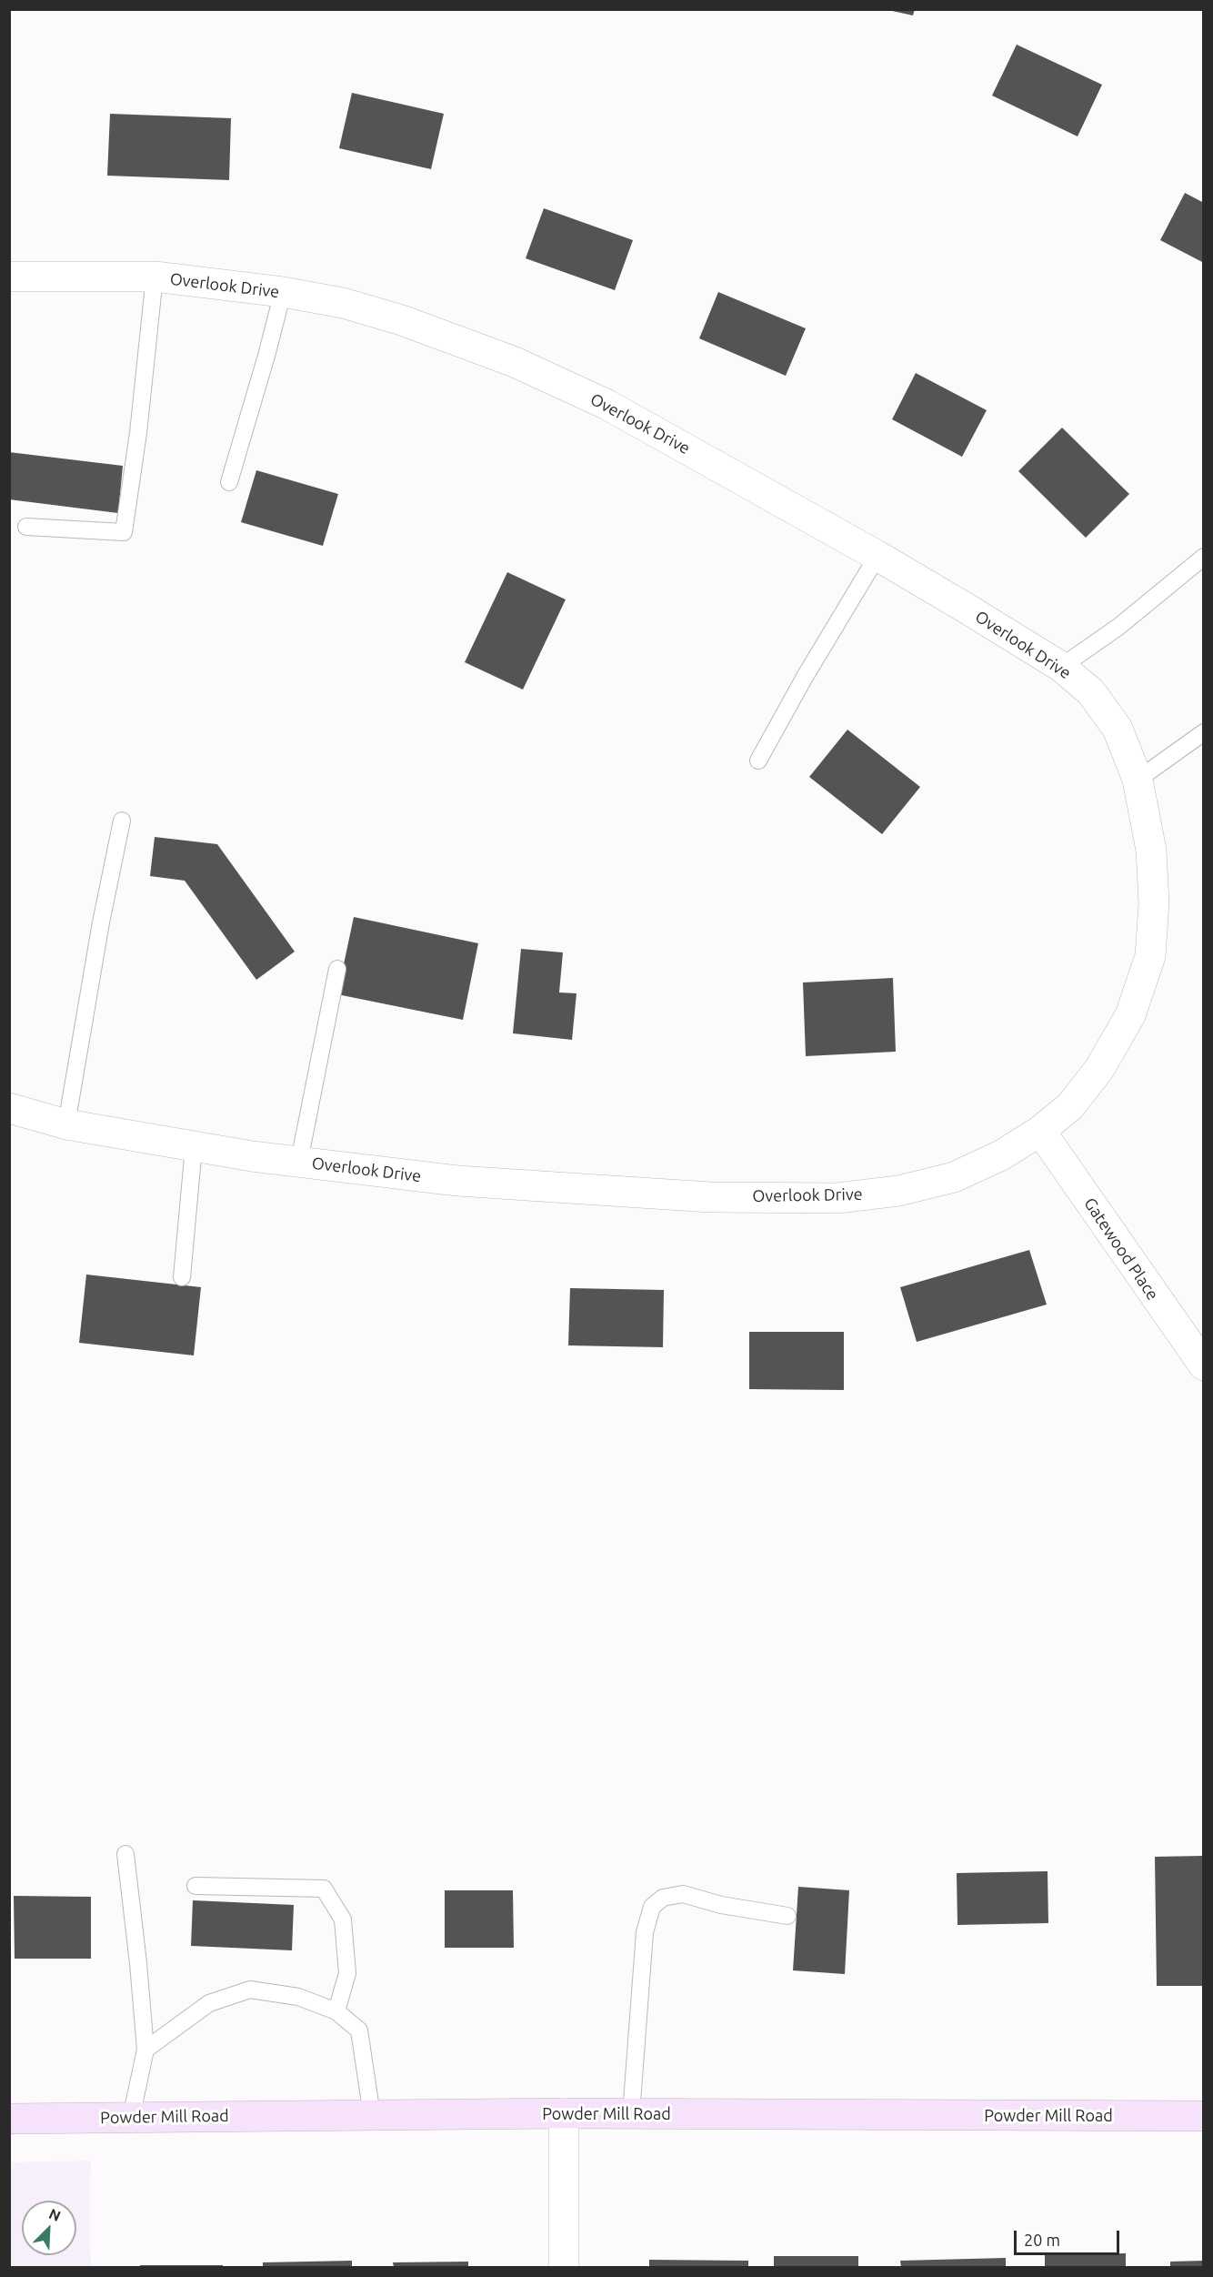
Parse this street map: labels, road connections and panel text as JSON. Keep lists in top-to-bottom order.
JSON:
{
  "streets": {
    "main road": ["Powder Mill Road"],
    "street": ["Overlook Drive", "Gatewood Place"]
  },
  "crossings": [
    ["Overlook Drive", "Gatewood Place"]
  ],
  "scale_bar": "20 m",
  "north": "top right"
}
